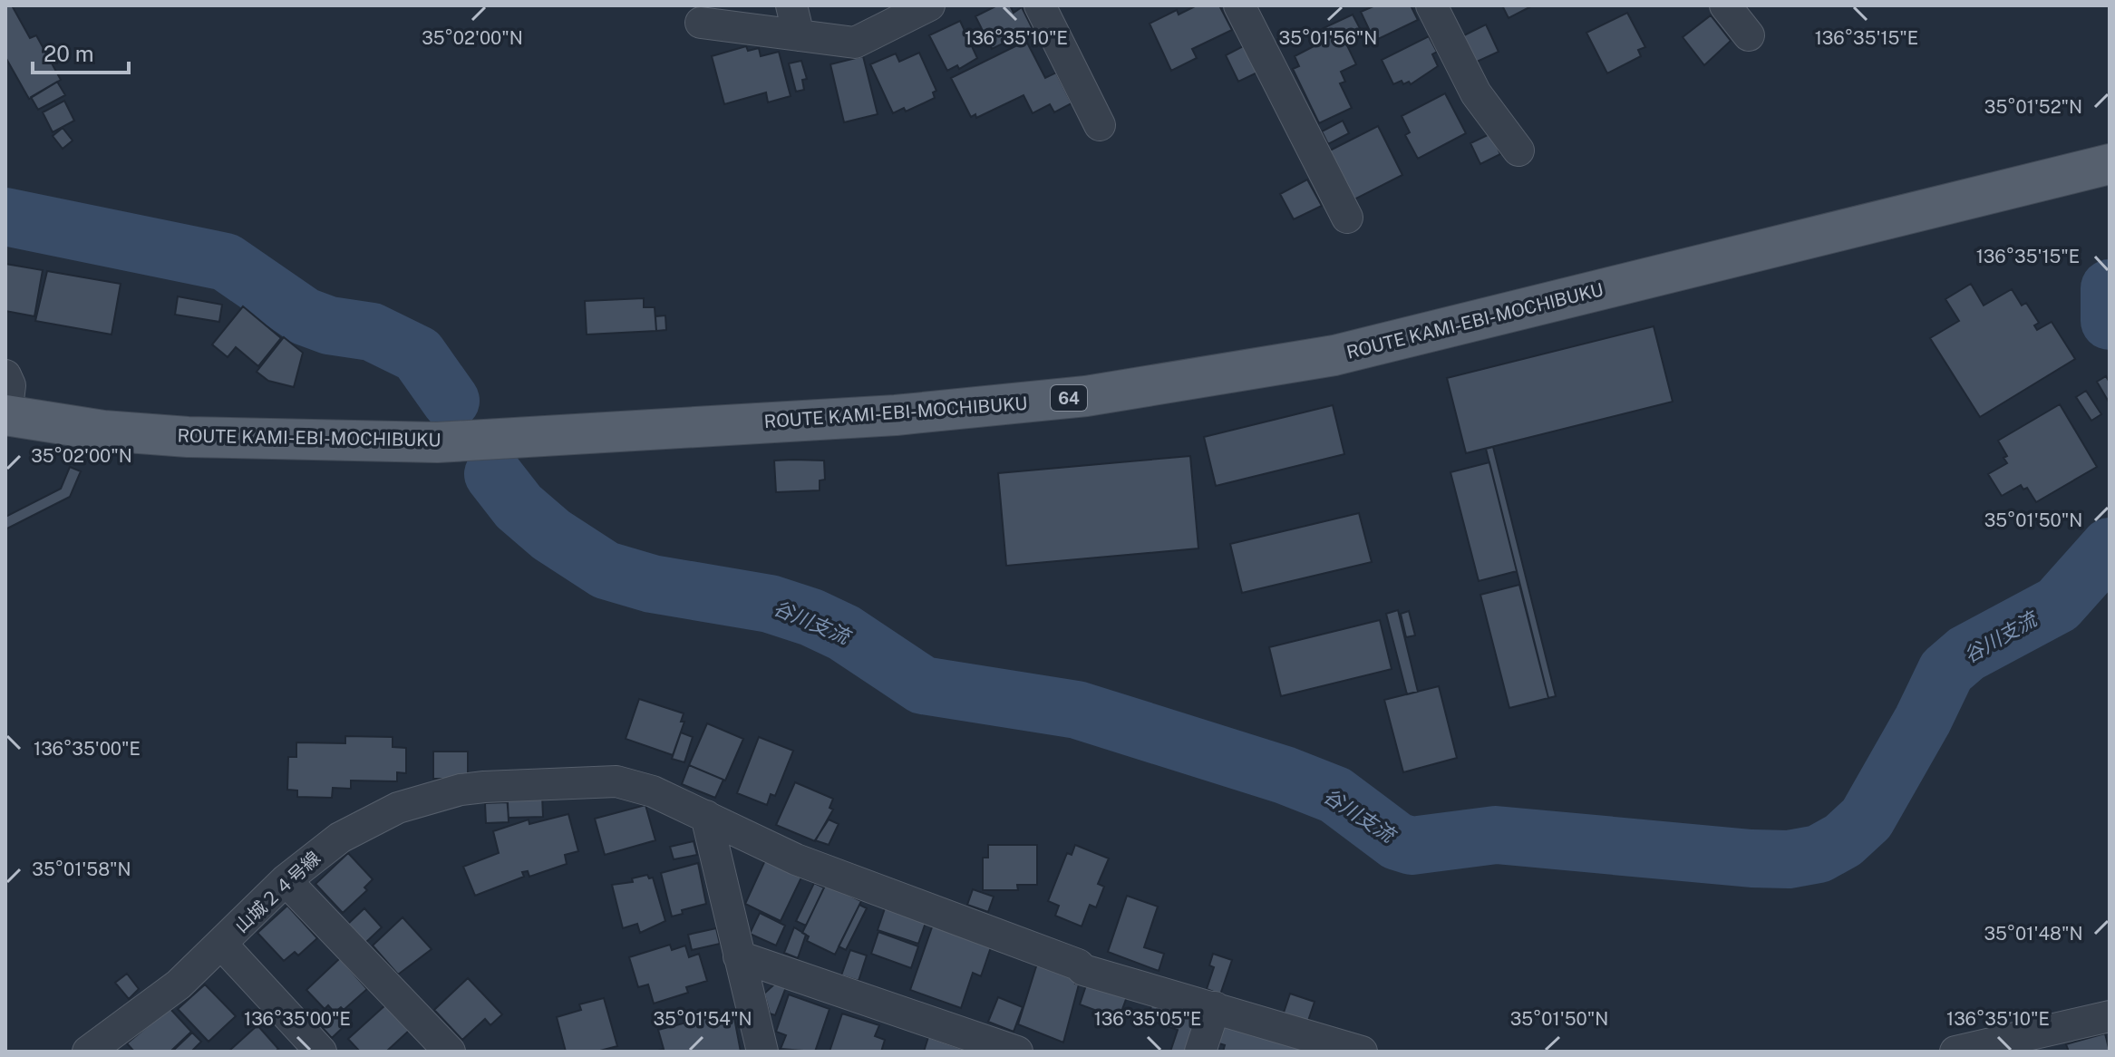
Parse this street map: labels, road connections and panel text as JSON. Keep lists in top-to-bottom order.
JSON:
{
  "streets": {
    "main road": ["ROUTE KAMI-EBI-MOCHIBUKU", "64"],
    "street": ["山城２４号線"]
  },
  "water": ["谷川支流"],
  "scale_bar": "20 m",
  "coordinates": [
    "35°02'00\"N",
    "35°01'56\"N",
    "136°35'15\"E",
    "136°35'10\"E",
    "35°01'52\"N",
    "35°01'50\"N",
    "136°35'00\"E",
    "35°01'58\"N",
    "35°01'48\"N",
    "136°35'05\"E",
    "35°01'54\"N"
  ]
}
